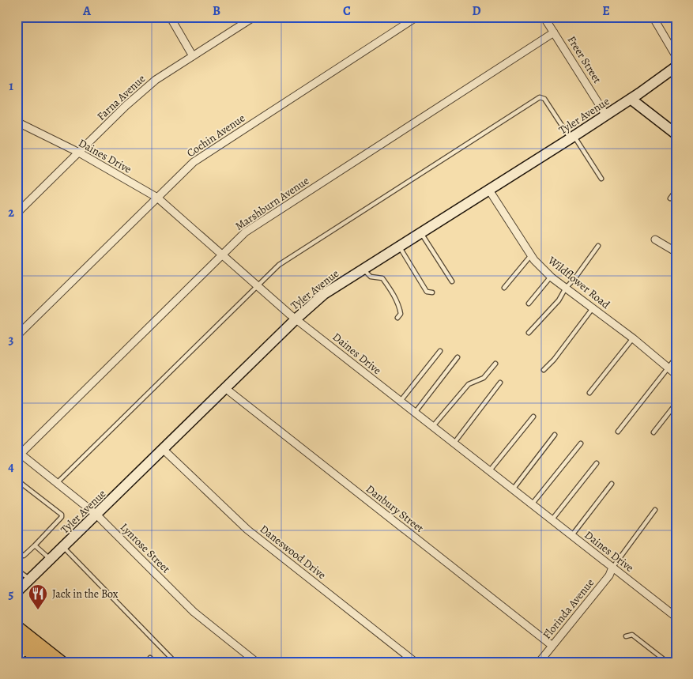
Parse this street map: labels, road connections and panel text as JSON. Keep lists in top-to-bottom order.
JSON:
{
  "streets": {
    "street": [
      "Freer Street",
      "Farna Avenue",
      "Tyler Avenue",
      "Cochin Avenue",
      "Daines Drive",
      "Marshburn Avenue",
      "Wildflower Road",
      "Danbury Street",
      "Lynrose Street",
      "Daneswood Drive",
      "Florinda Avenue"
    ]
  },
  "crossings": [
    ["Freer Street", "Tyler Avenue"],
    ["Freer Street", "Marshburn Avenue"],
    ["Farna Avenue", "Daines Drive"],
    ["Tyler Avenue", "Daines Drive"],
    ["Tyler Avenue", "Wildflower Road"],
    ["Tyler Avenue", "Danbury Street"],
    ["Tyler Avenue", "Lynrose Street"],
    ["Tyler Avenue", "Daneswood Drive"],
    ["Cochin Avenue", "Daines Drive"],
    ["Daines Drive", "Marshburn Avenue"],
    ["Daines Drive", "Florinda Avenue"],
    ["Marshburn Avenue", "Lynrose Street"],
    ["Danbury Street", "Florinda Avenue"]
  ],
  "places": {
    "restaurant": ["Jack in the Box"]
  },
  "grid": {
    "columns": [
      "A",
      "B",
      "C",
      "D",
      "E"
    ],
    "rows": [
      "1",
      "2",
      "3",
      "4",
      "5"
    ]
  }
}
